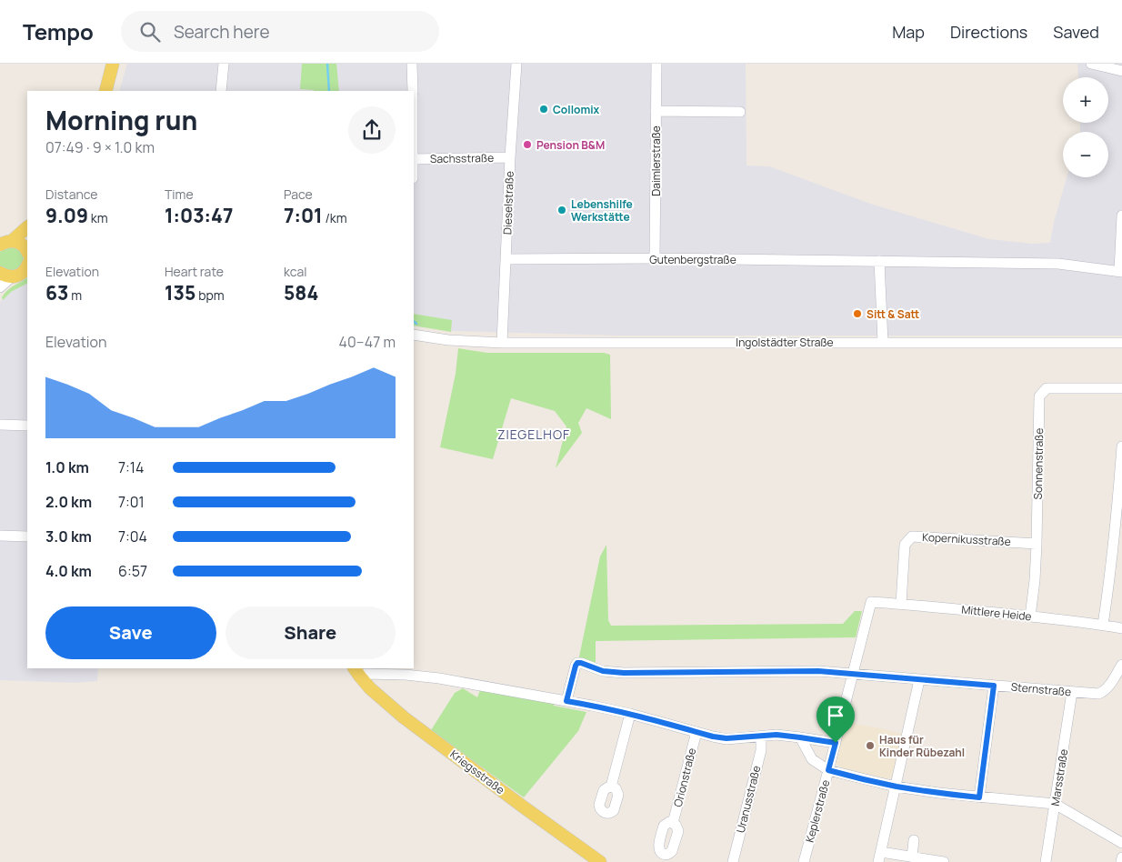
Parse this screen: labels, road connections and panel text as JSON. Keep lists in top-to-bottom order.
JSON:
{
  "streets": {
    "main road": ["Kriegsstraße"],
    "street": [
      "Sachsstraße",
      "Daimlerstraße",
      "Dieselstraße",
      "Gutenbergstraße",
      "Ingolstädter Straße",
      "Sonnenstraße",
      "Kopernikusstraße",
      "Mittlere Heide",
      "Sternstraße",
      "Orionstraße",
      "Marsstraße",
      "Uranusstraße",
      "Keplerstraße"
    ]
  },
  "crossings": [
    ["Sachsstraße", "Dieselstraße"],
    ["Daimlerstraße", "Gutenbergstraße"],
    ["Dieselstraße", "Gutenbergstraße"],
    ["Dieselstraße", "Ingolstädter Straße"],
    ["Sonnenstraße", "Kopernikusstraße"],
    ["Sonnenstraße", "Mittlere Heide"],
    ["Kopernikusstraße", "Mittlere Heide"],
    ["Mittlere Heide", "Keplerstraße"],
    ["Sternstraße", "Marsstraße"],
    ["Sternstraße", "Keplerstraße"]
  ],
  "districts": ["ZIEGELHOF"],
  "places": [
    "Collomix",
    "Pension B&M",
    "Lebenshilfe Werkstätte",
    "Sitt & Satt",
    "Haus für Kinder Rübezahl"
  ],
  "page": {
    "header": "Tempo",
    "search": "Search here",
    "nav": ["Map", "Directions", "Saved"],
    "map_buttons": ["+", "−"],
    "heading": ["Morning run", "07:49 · 9 × 1.0 km"],
    "stats": [
      ["Distance", "9.09 km"],
      ["Time", "1:03:47"],
      ["Pace", "7:01 /km"],
      ["Elevation", "63 m"],
      ["Heart rate", "135 bpm"],
      ["kcal", "584"]
    ],
    "chart": ["Elevation", "40–47 m"],
    "list": [
      {
        "name": "1.0 km",
        "note": "7:14"
      },
      {
        "name": "2.0 km",
        "note": "7:01"
      },
      {
        "name": "3.0 km",
        "note": "7:04"
      },
      {
        "name": "4.0 km",
        "note": "6:57"
      }
    ],
    "buttons": ["Save", "Share"]
  }
}
